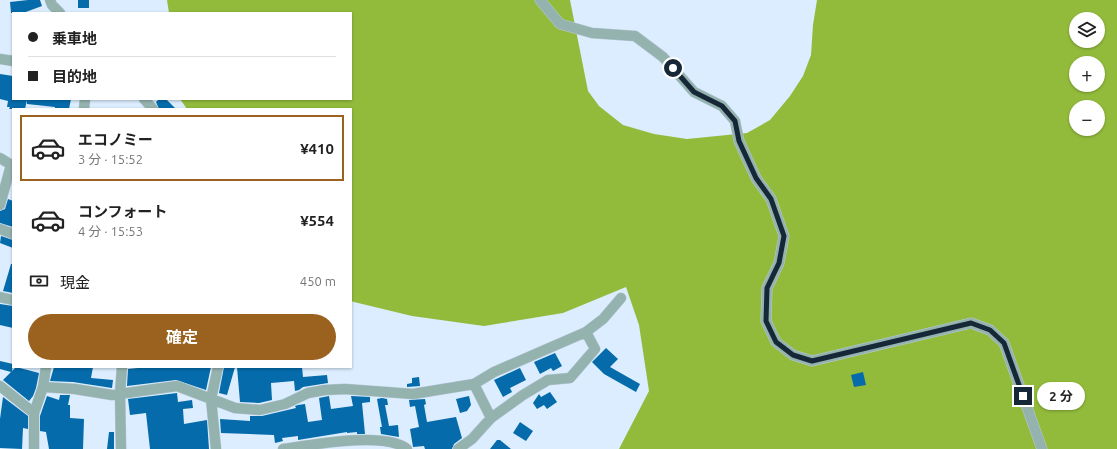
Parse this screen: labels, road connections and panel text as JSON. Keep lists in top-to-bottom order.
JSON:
{
  "page": {
    "map_buttons": ["+", "−"],
    "banner": ["乗車地", "目的地"],
    "list": [
      {
        "name": "エコノミー",
        "note": "3 分 · 15:52",
        "value": "¥410"
      },
      {
        "name": "コンフォート",
        "note": "4 分 · 15:53",
        "value": "¥554"
      }
    ],
    "pay": ["現金", "450 m"],
    "buttons": "確定",
    "bubble": "2 分"
  }
}
